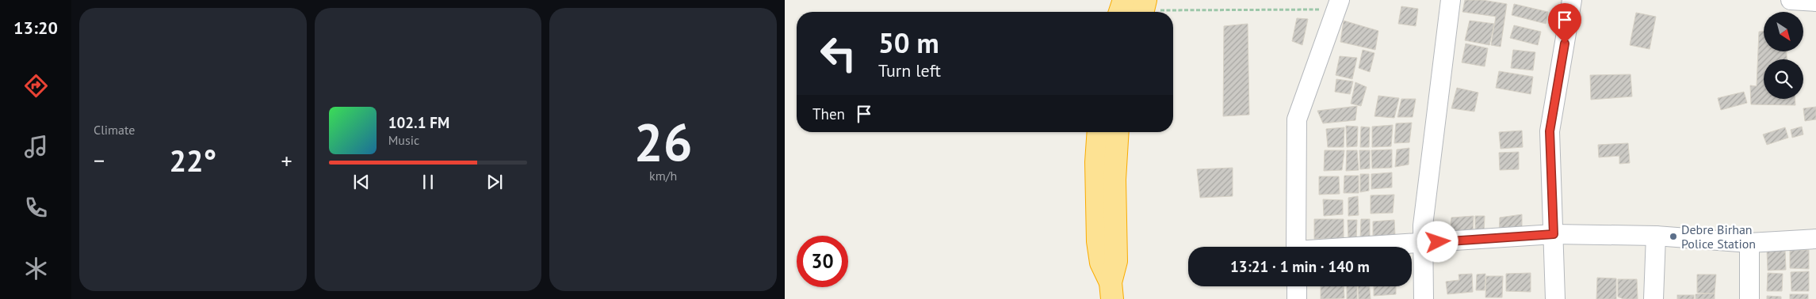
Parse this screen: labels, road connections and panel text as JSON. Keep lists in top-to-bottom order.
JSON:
{
  "places": ["Debre Birhan Police Station"],
  "north": "bottom right",
  "page": {
    "tabs": "13:20",
    "tile": [
      "Climate",
      ["26", "km/h"]
    ],
    "turn": ["50 m", "Turn left"],
    "then": "Then",
    "song": ["102.1 FM", "Music"],
    "heat": ["−", "22°", "+"],
    "limit": "30",
    "trip": "13:21 · 1 min · 140 m"
  }
}
